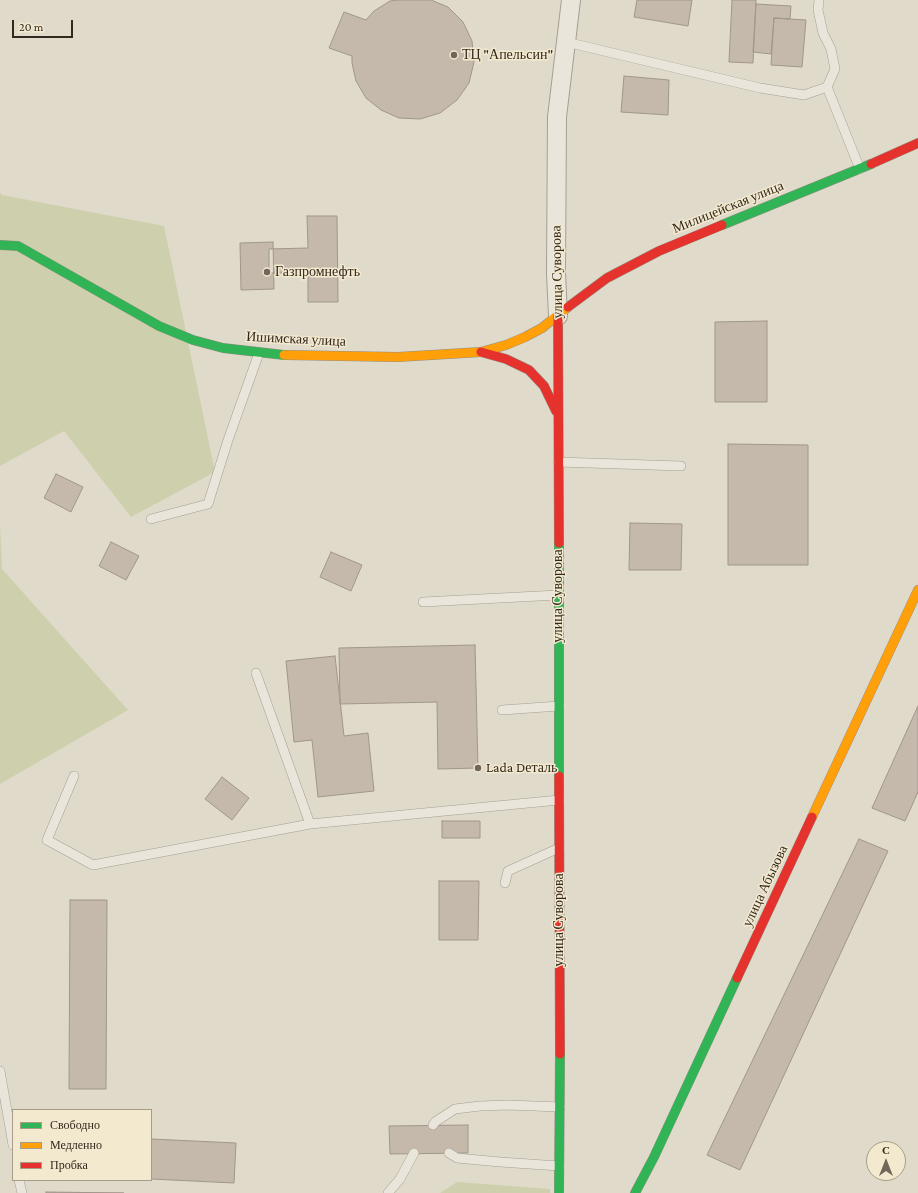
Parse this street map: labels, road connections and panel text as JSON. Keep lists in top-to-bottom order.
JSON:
{
  "streets": {
    "main road": [
      "Милицейская улица",
      "улица Суворова",
      "Ишимская улица",
      "улица Абызова"
    ]
  },
  "crossings": [
    ["Милицейская улица", "улица Суворова"],
    ["Милицейская улица", "Ишимская улица"],
    ["улица Суворова", "Ишимская улица"]
  ],
  "places": ["ТЦ \"Апельсин\"", "Газпромнефть", "Lada Dеталь"],
  "legend": ["Свободно", "Медленно", "Пробка"],
  "scale_bar": "20 m",
  "north": "top"
}
